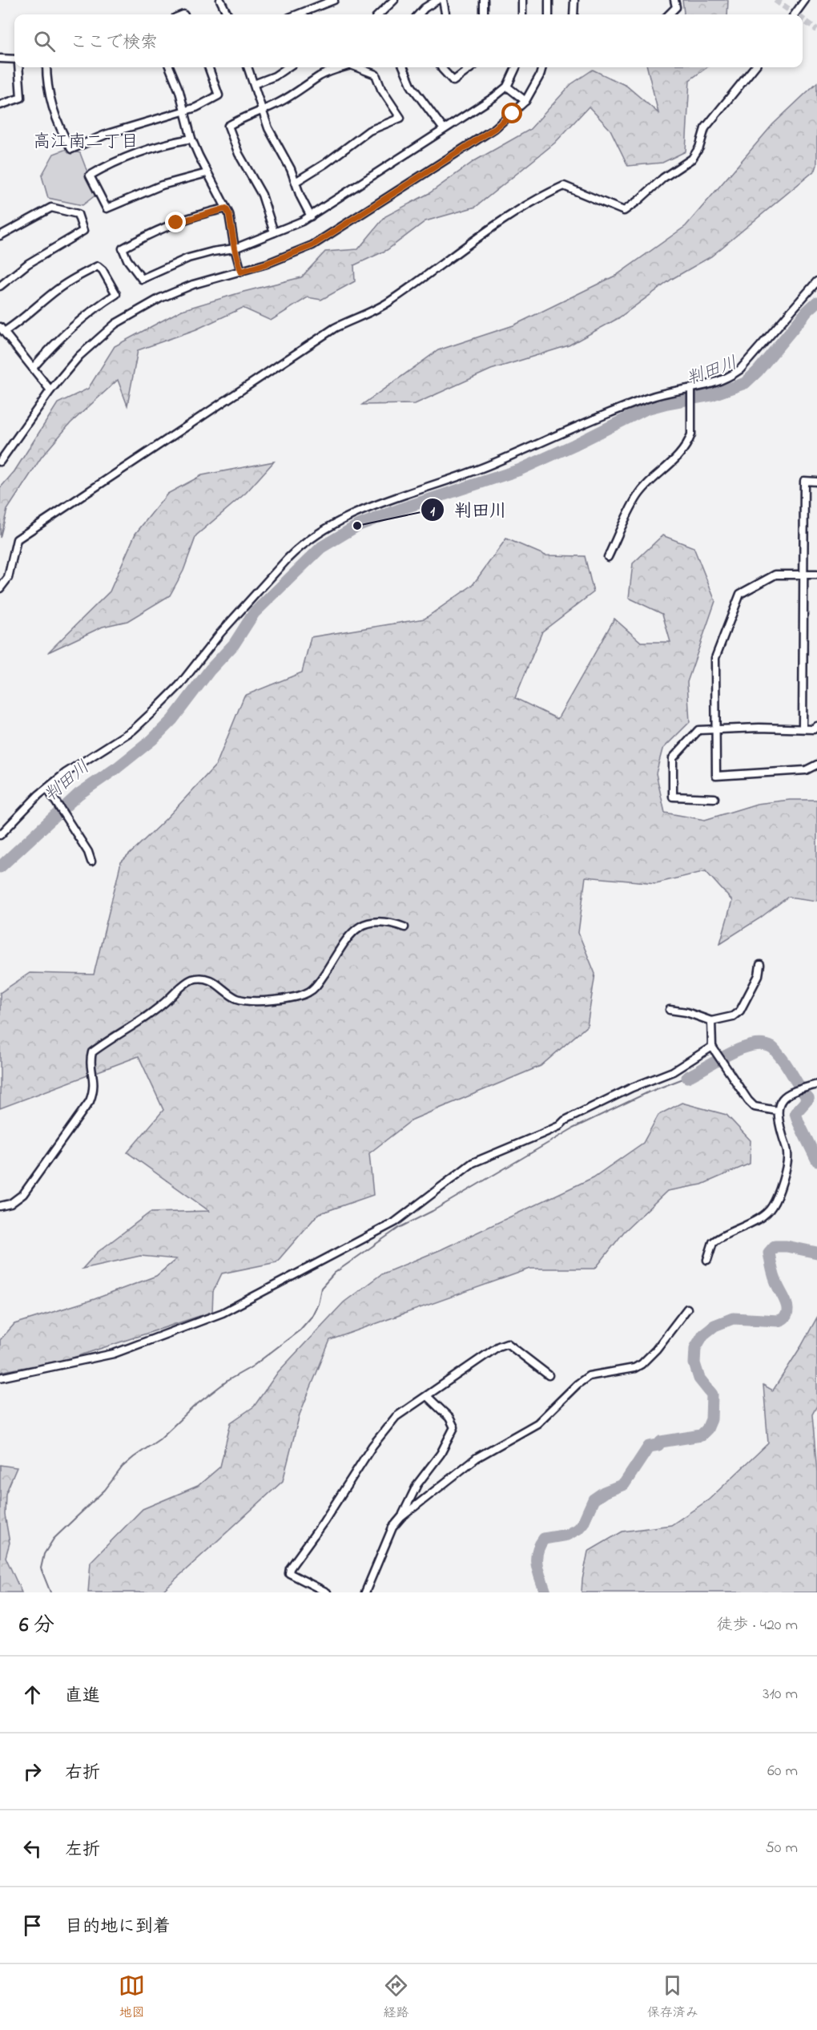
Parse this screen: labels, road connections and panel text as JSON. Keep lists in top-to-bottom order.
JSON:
{
  "districts": ["高江南二丁目"],
  "water": ["判田川"],
  "places": ["判田川"],
  "page": {
    "search": "ここで検索",
    "heading": ["6 分", "徒歩 · 420 m"],
    "list": [
      ["直進", "310 m"],
      ["右折", "60 m"],
      ["左折", "50 m"],
      "目的地に到着"
    ],
    "nav": ["地図", "経路", "保存済み"]
  }
}
